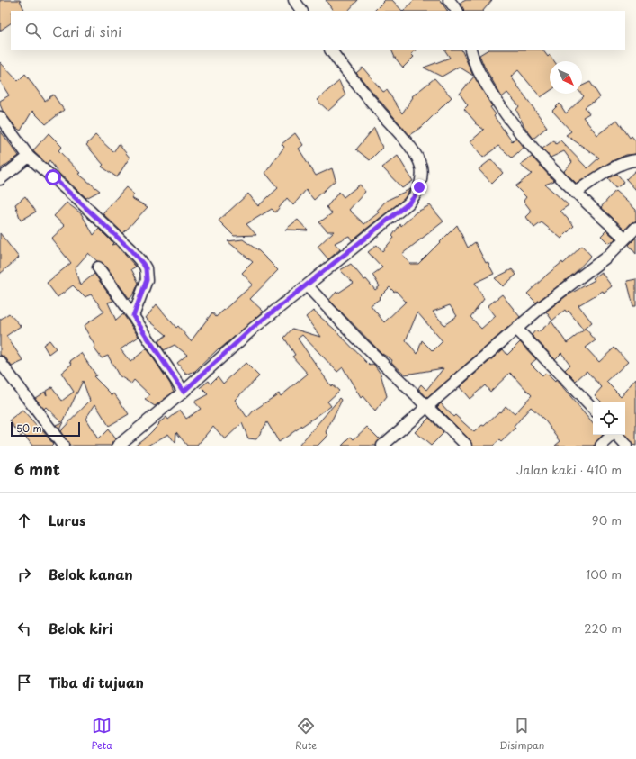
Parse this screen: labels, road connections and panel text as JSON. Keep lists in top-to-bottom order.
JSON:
{
  "scale_bar": "50 m",
  "north": "bottom right",
  "page": {
    "search": "Cari di sini",
    "scale": "50 m",
    "heading": ["6 mnt", "Jalan kaki · 410 m"],
    "list": [
      ["Lurus", "90 m"],
      ["Belok kanan", "100 m"],
      ["Belok kiri", "220 m"],
      "Tiba di tujuan"
    ],
    "nav": ["Peta", "Rute", "Disimpan"]
  }
}
